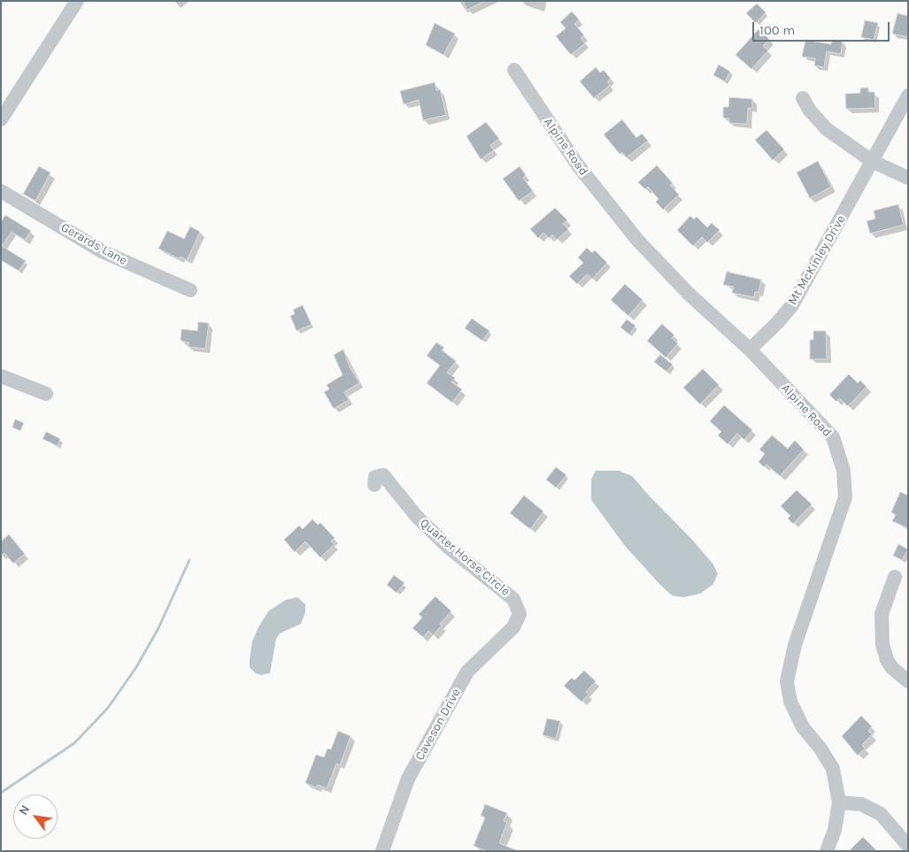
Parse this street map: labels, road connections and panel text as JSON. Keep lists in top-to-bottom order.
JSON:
{
  "streets": {
    "street": [
      "Alpine Road",
      "Gerards Lane",
      "Mt McKinley Drive",
      "Quarter Horse Circle",
      "Caveson Drive"
    ]
  },
  "crossings": [
    ["Alpine Road", "Mt McKinley Drive"],
    ["Quarter Horse Circle", "Caveson Drive"]
  ],
  "scale_bar": "100 m",
  "north": "top left"
}
